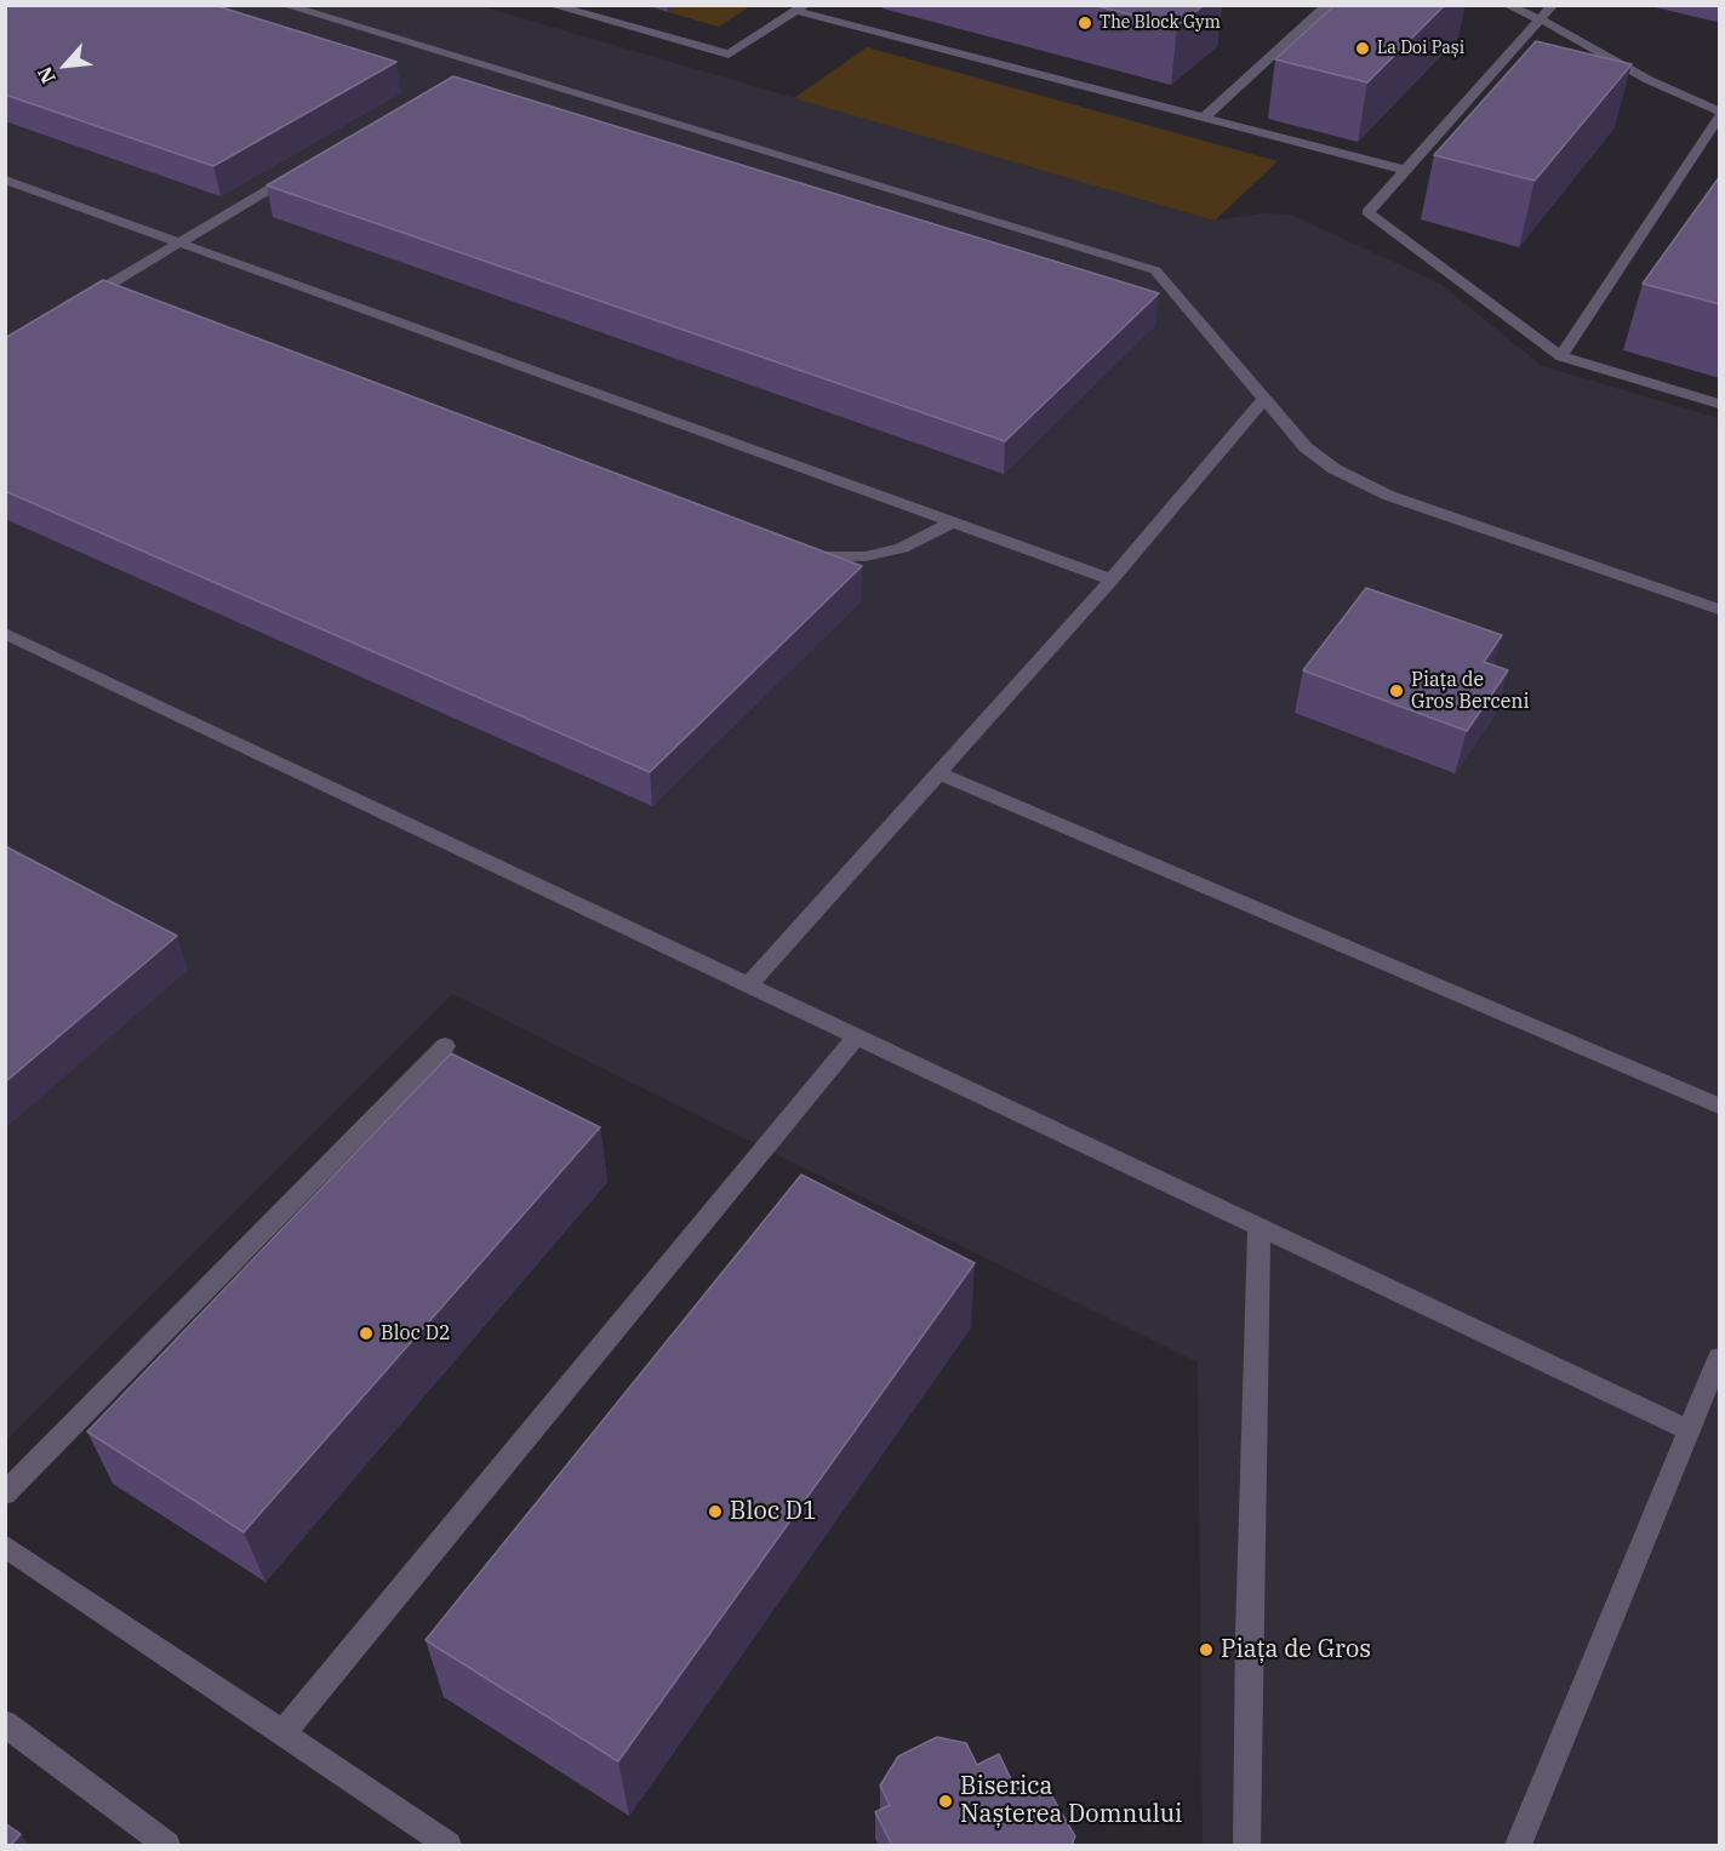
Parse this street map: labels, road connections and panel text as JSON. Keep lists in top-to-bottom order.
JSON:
{
  "places": [
    "The Block Gym",
    "La Doi Pași",
    "Piața de Gros Berceni",
    "Bloc D2",
    "Bloc D1",
    "Piața de Gros",
    "Biserica Nașterea Domnului"
  ],
  "north": "bottom left"
}
